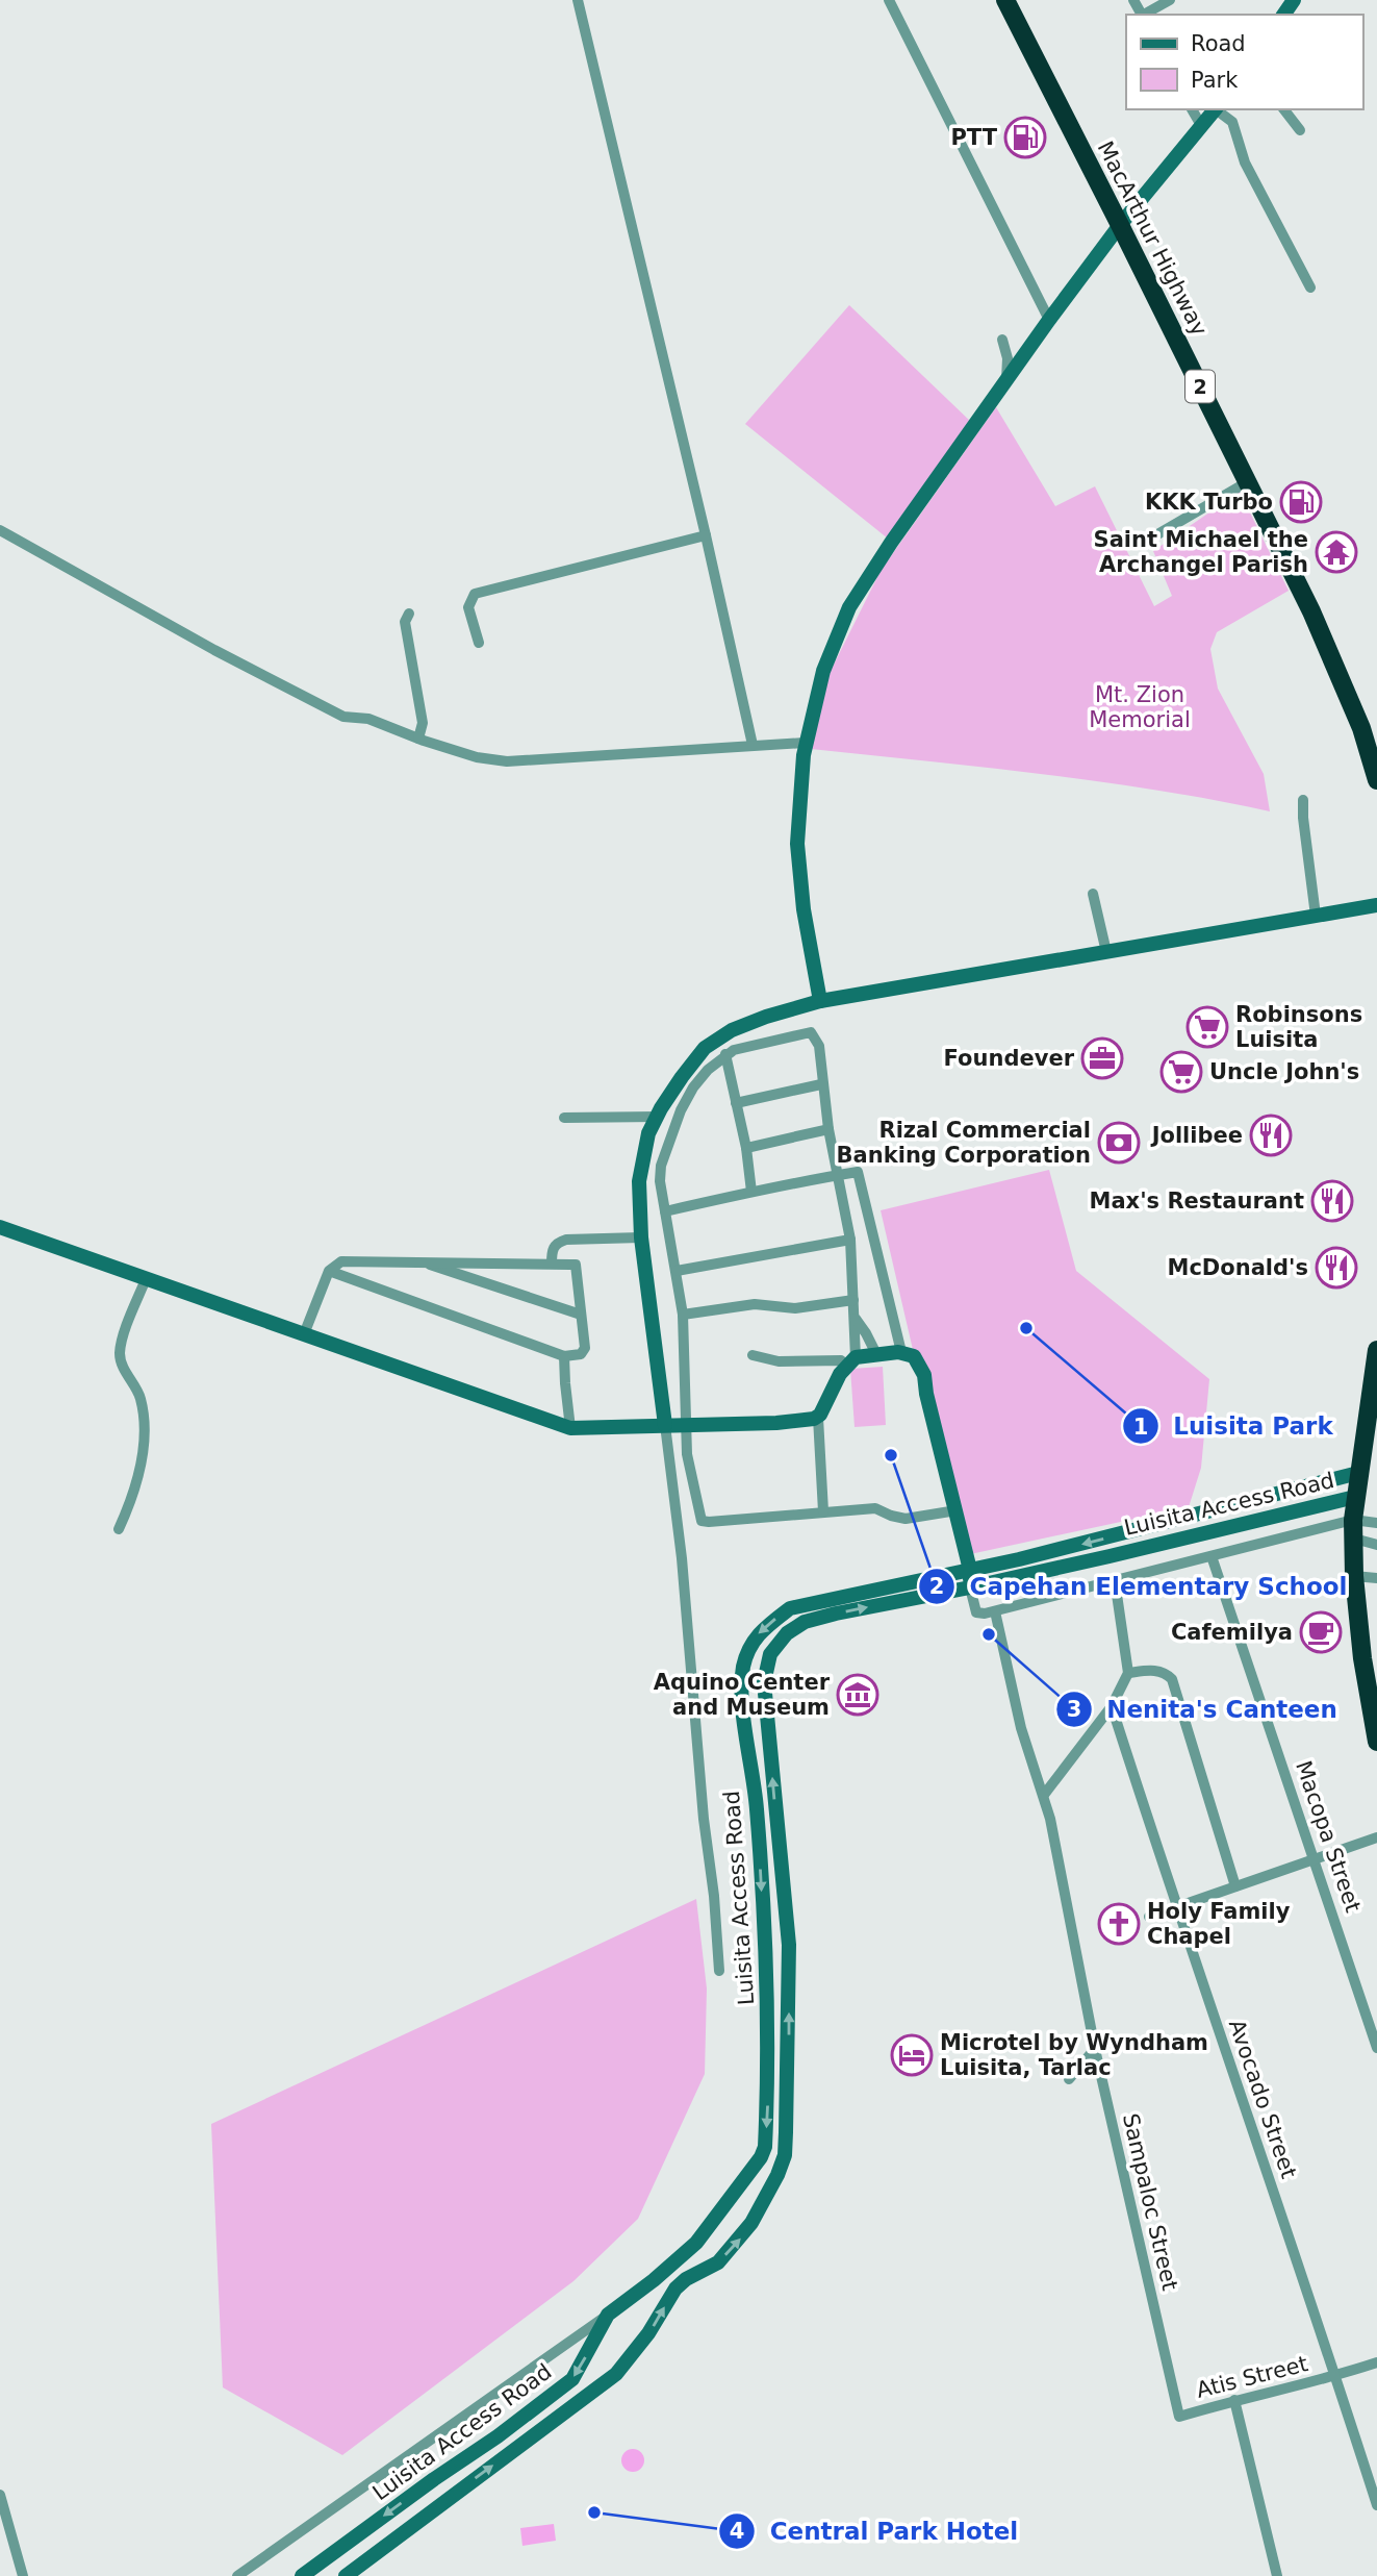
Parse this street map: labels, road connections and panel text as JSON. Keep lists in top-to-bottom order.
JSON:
{
  "streets": {
    "highway": ["MacArthur Highway", "2"],
    "main road": ["Luisita Access Road"],
    "street": [
      "Macopa Street",
      "Avocado Street",
      "Sampaloc Street",
      "Atis Street"
    ]
  },
  "crossings": [
    ["Avocado Street", "Atis Street"],
    ["Sampaloc Street", "Atis Street"]
  ],
  "parks": ["Mt. Zion Memorial"],
  "places": {
    "fuel station": ["PTT", "KKK Turbo"],
    "temple": ["Saint Michael the Archangel Parish"],
    "supermarket": ["Robinsons Luisita", "Uncle John's"],
    "office": ["Foundever"],
    "restaurant": ["Jollibee", "Max's Restaurant", "McDonald's"],
    "bank": ["Rizal Commercial Banking Corporation"],
    "other": [
      "Luisita Park",
      "Capehan Elementary School",
      "Nenita's Canteen",
      "Central Park Hotel"
    ],
    "cafe": ["Cafemilya"],
    "museum": ["Aquino Center and Museum"],
    "church": ["Holy Family Chapel"],
    "hotel": ["Microtel by Wyndham Luisita, Tarlac"]
  },
  "legend": ["Road", "Park"]
}
